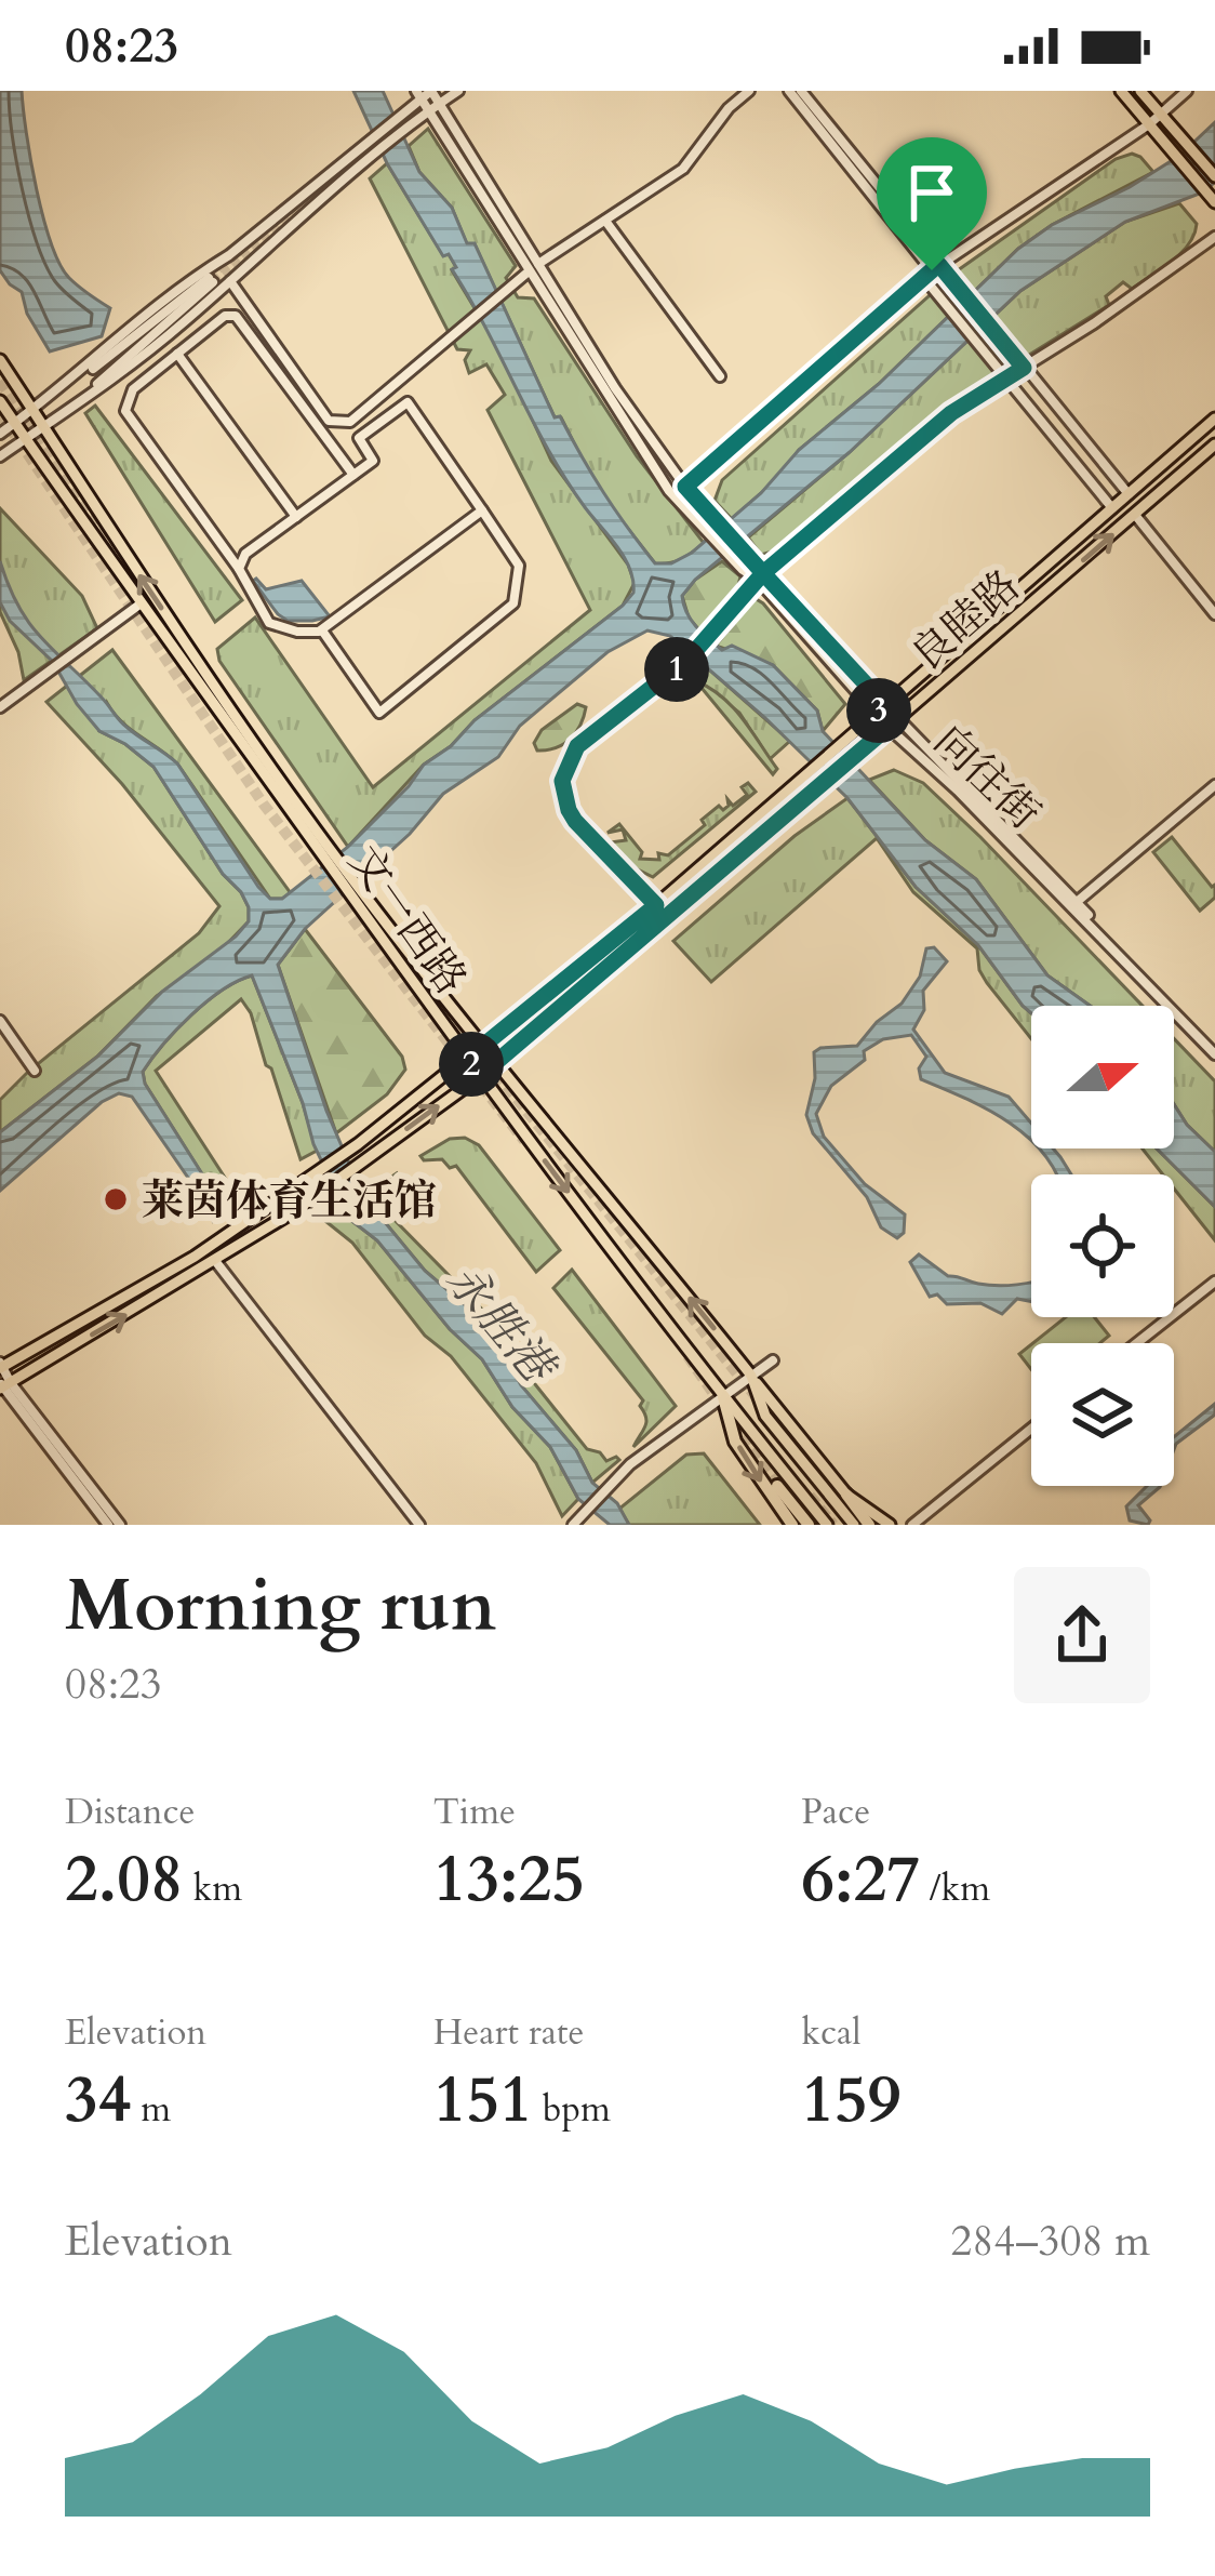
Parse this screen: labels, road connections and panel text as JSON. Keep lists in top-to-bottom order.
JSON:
{
  "streets": {
    "main road": ["良睦路", "文一西路"],
    "street": ["向往街"]
  },
  "crossings": [
    ["良睦路", "向往街"],
    ["良睦路", "文一西路"]
  ],
  "water": ["永胜港"],
  "places": ["莱茵体育生活馆"],
  "north": "right",
  "page": {
    "status": "08:23",
    "pins": ["1", "3", "2"],
    "heading": ["Morning run", "08:23"],
    "stats": [
      ["Distance", "2.08 km"],
      ["Time", "13:25"],
      ["Pace", "6:27 /km"],
      ["Elevation", "34 m"],
      ["Heart rate", "151 bpm"],
      ["kcal", "159"]
    ],
    "chart": ["Elevation", "284–308 m"]
  }
}
